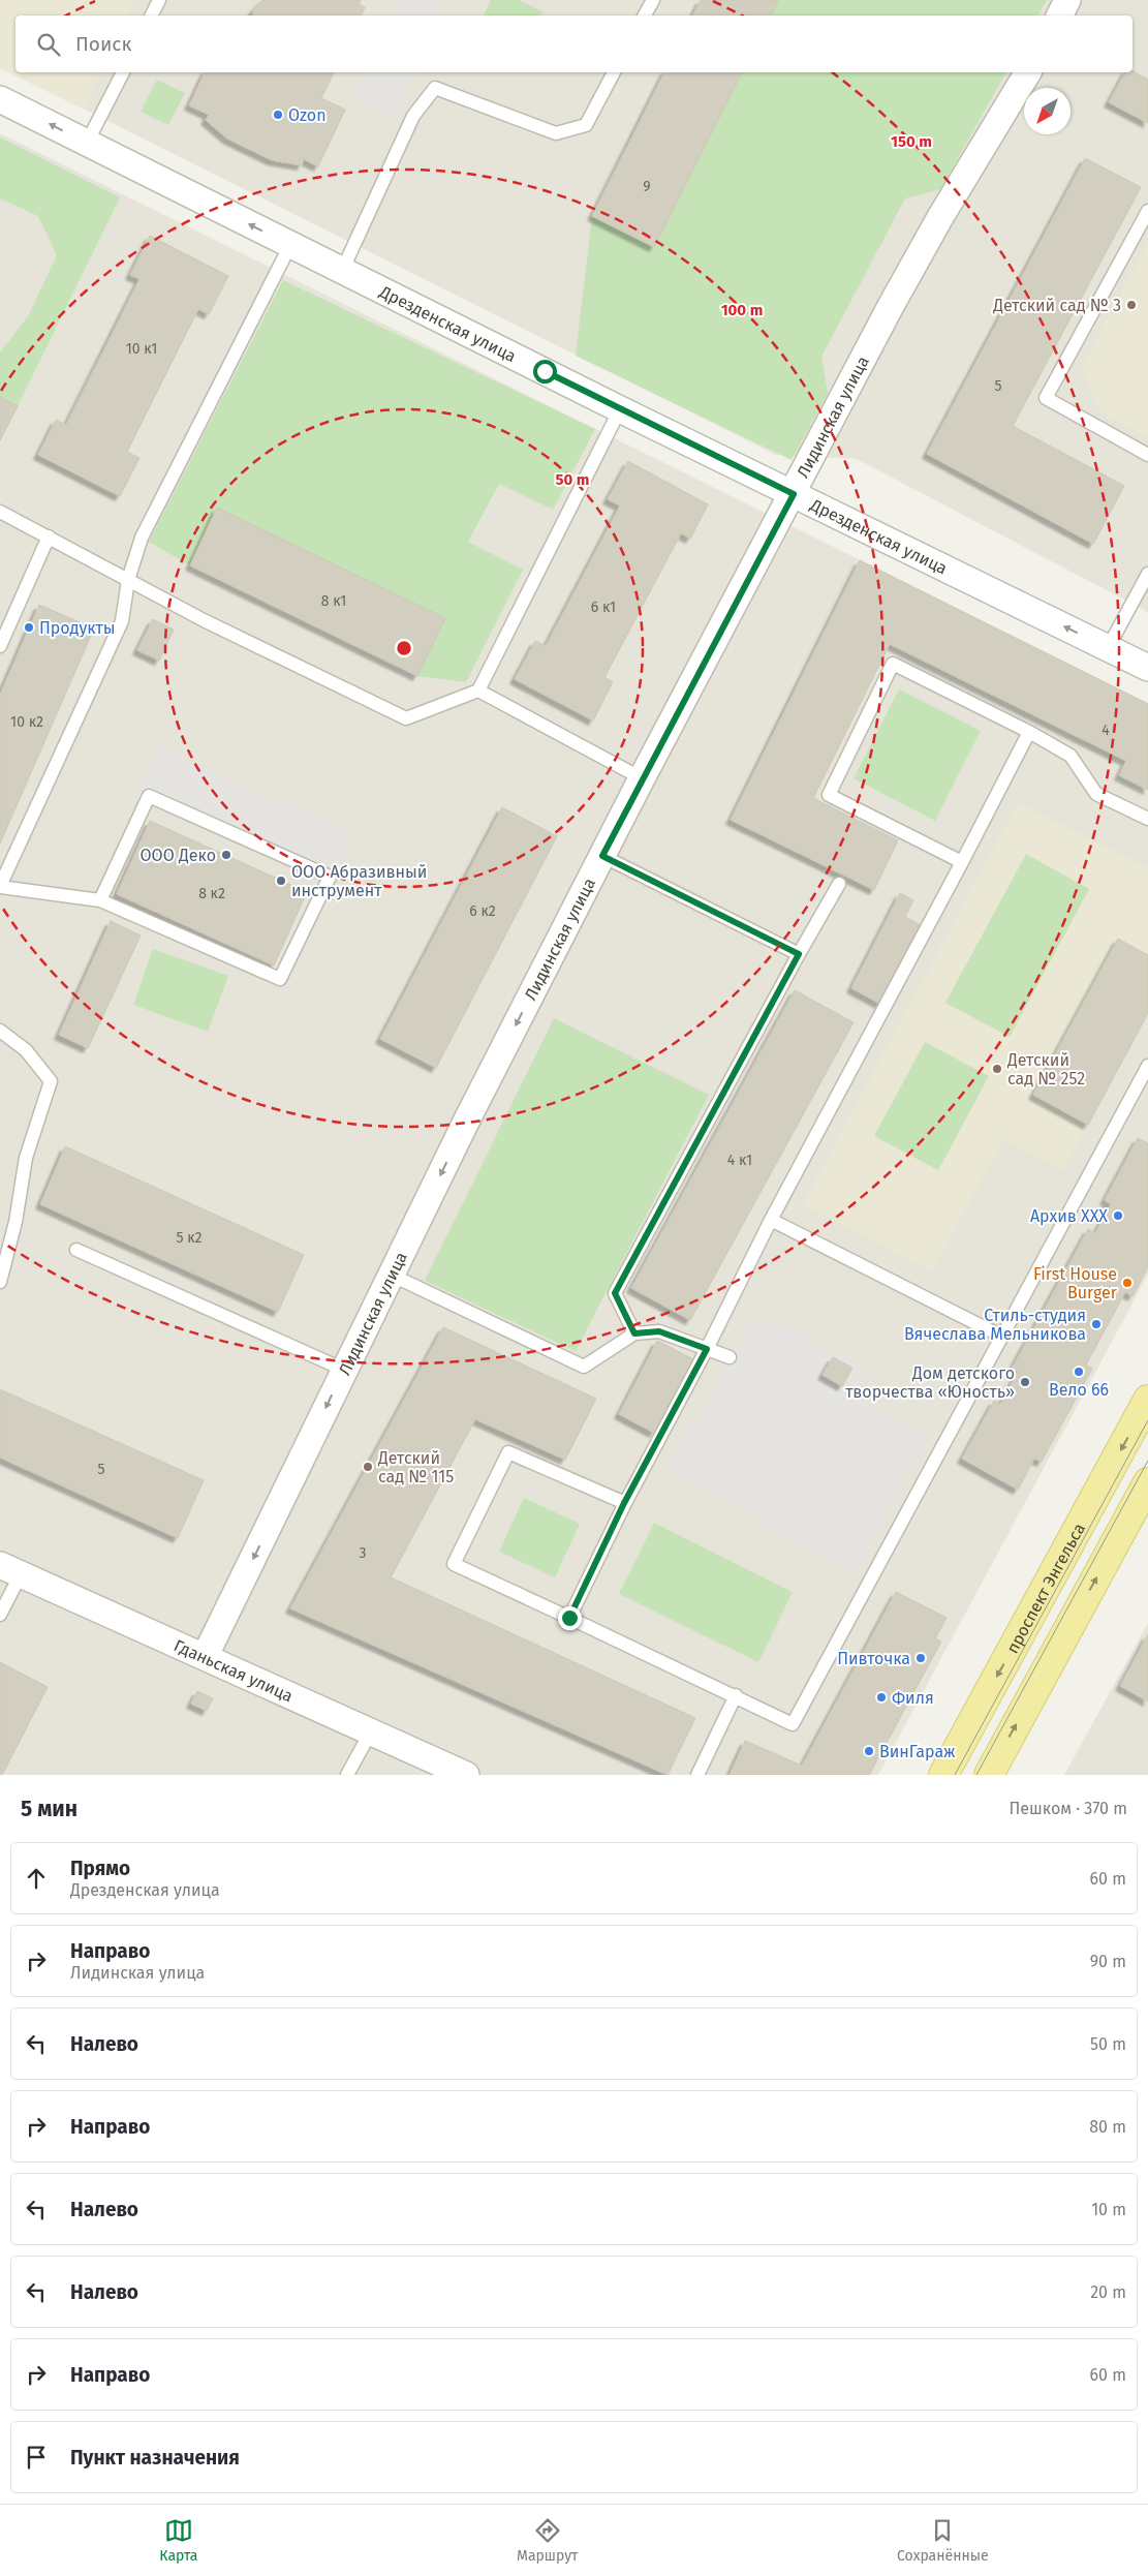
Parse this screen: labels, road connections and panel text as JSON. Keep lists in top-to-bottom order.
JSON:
{
  "streets": {
    "main road": ["проспект Энгельса"],
    "street": ["Дрезденская улица", "Лидинская улица", "Гданьская улица"]
  },
  "crossings": [
    ["Дрезденская улица", "Лидинская улица"],
    ["Лидинская улица", "Гданьская улица"]
  ],
  "one_way": ["Дрезденская улица", "Лидинская улица"],
  "places": [
    "Ozon",
    "Детский сад № 3",
    "Продукты",
    "ООО Деко",
    "ООО Абразивный инструмент",
    "Детский сад № 252",
    "Архив XXX",
    "First House Burger",
    "Стиль-студия Вячеслава Мельникова",
    "Вело 66",
    "Дом детского творчества «Юность»",
    "Детский сад № 115",
    "Пивточка",
    "Филя",
    "ВинГараж"
  ],
  "house_numbers": [
    "9",
    "10 к1",
    "5",
    "8 к1",
    "6 к1",
    "10 к2",
    "4",
    "8 к2",
    "6 к2",
    "4 к1",
    "5 к2",
    "5",
    "3"
  ],
  "north": "bottom left",
  "page": {
    "search": "Поиск",
    "heading": ["5 мин", "Пешком · 370 m"],
    "list": [
      ["Прямо", "Дрезденская улица", "60 m"],
      ["Направо", "Лидинская улица", "90 m"],
      ["Налево", "50 m"],
      ["Направо", "80 m"],
      ["Налево", "10 m"],
      ["Налево", "20 m"],
      ["Направо", "60 m"],
      "Пункт назначения"
    ],
    "nav": ["Карта", "Маршрут", "Сохранённые"]
  },
  "rings": ["150 m", "100 m", "50 m"]
}
